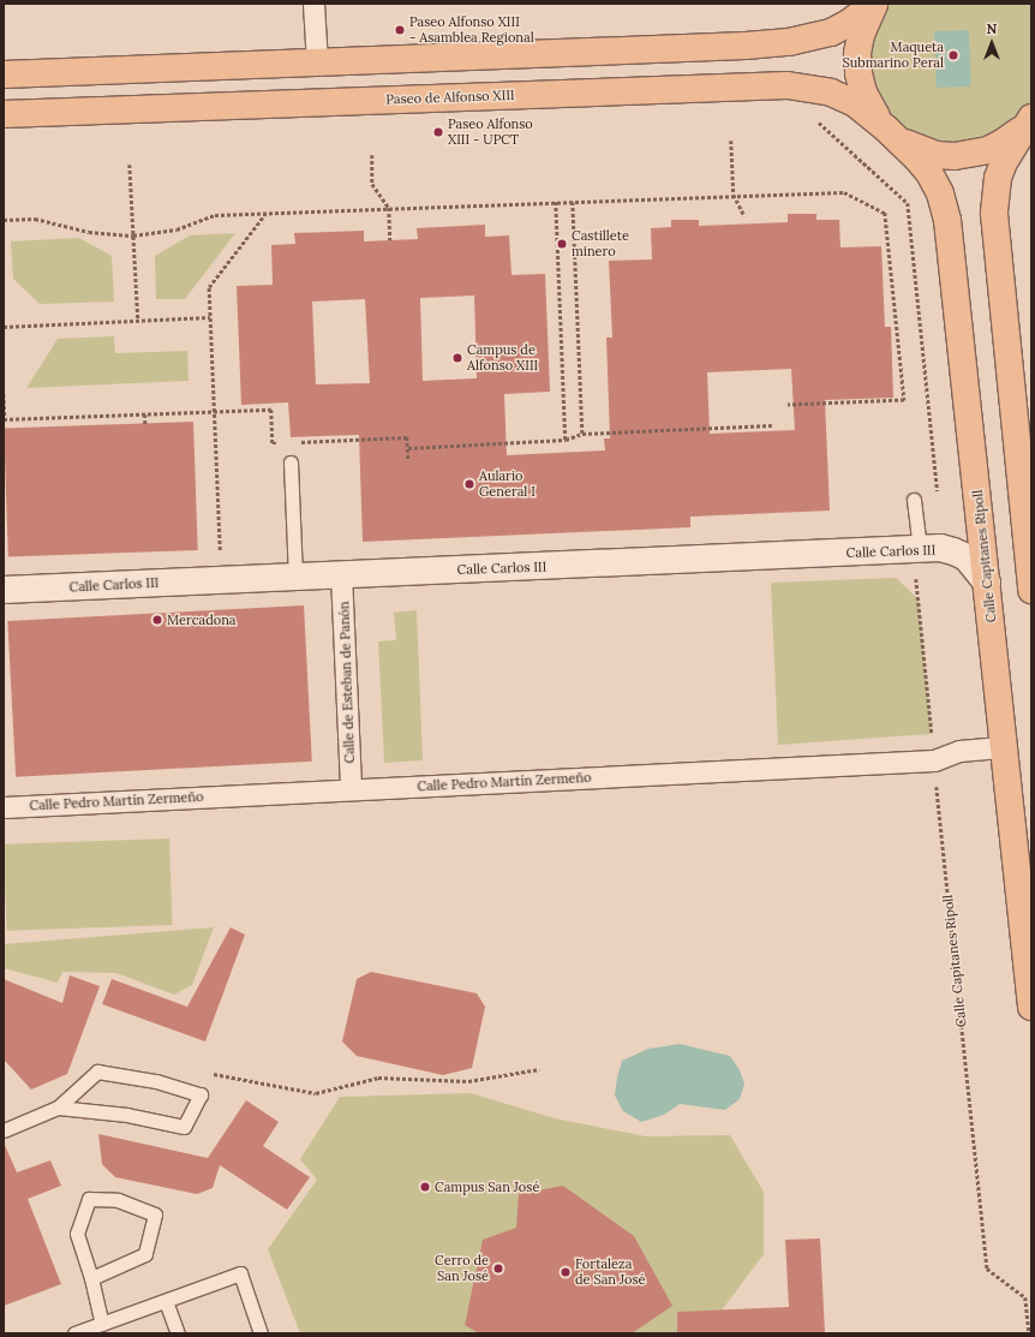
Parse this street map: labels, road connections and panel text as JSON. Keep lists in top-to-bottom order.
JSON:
{
  "streets": {
    "main road": ["Paseo de Alfonso XIII", "Calle Capitanes Ripoll"],
    "street": ["Calle Carlos III", "Calle de Esteban de Panón", "Calle Pedro Martín Zermeño"]
  },
  "crossings": [
    ["Paseo de Alfonso XIII", "Calle Capitanes Ripoll"],
    ["Calle Carlos III", "Calle Capitanes Ripoll"],
    ["Calle Carlos III", "Calle de Esteban de Panón"],
    ["Calle Capitanes Ripoll", "Calle Pedro Martín Zermeño"],
    ["Calle de Esteban de Panón", "Calle Pedro Martín Zermeño"]
  ],
  "places": [
    "Paseo Alfonso XIII - Asamblea Regional",
    "Maqueta Submarino Peral",
    "Paseo Alfonso XIII - UPCT",
    "Castillete minero",
    "Campus de Alfonso XIII",
    "Aulario General I",
    "Mercadona",
    "Campus San José",
    "Cerro de San José",
    "Fortaleza de San José"
  ],
  "north": "top"
}
